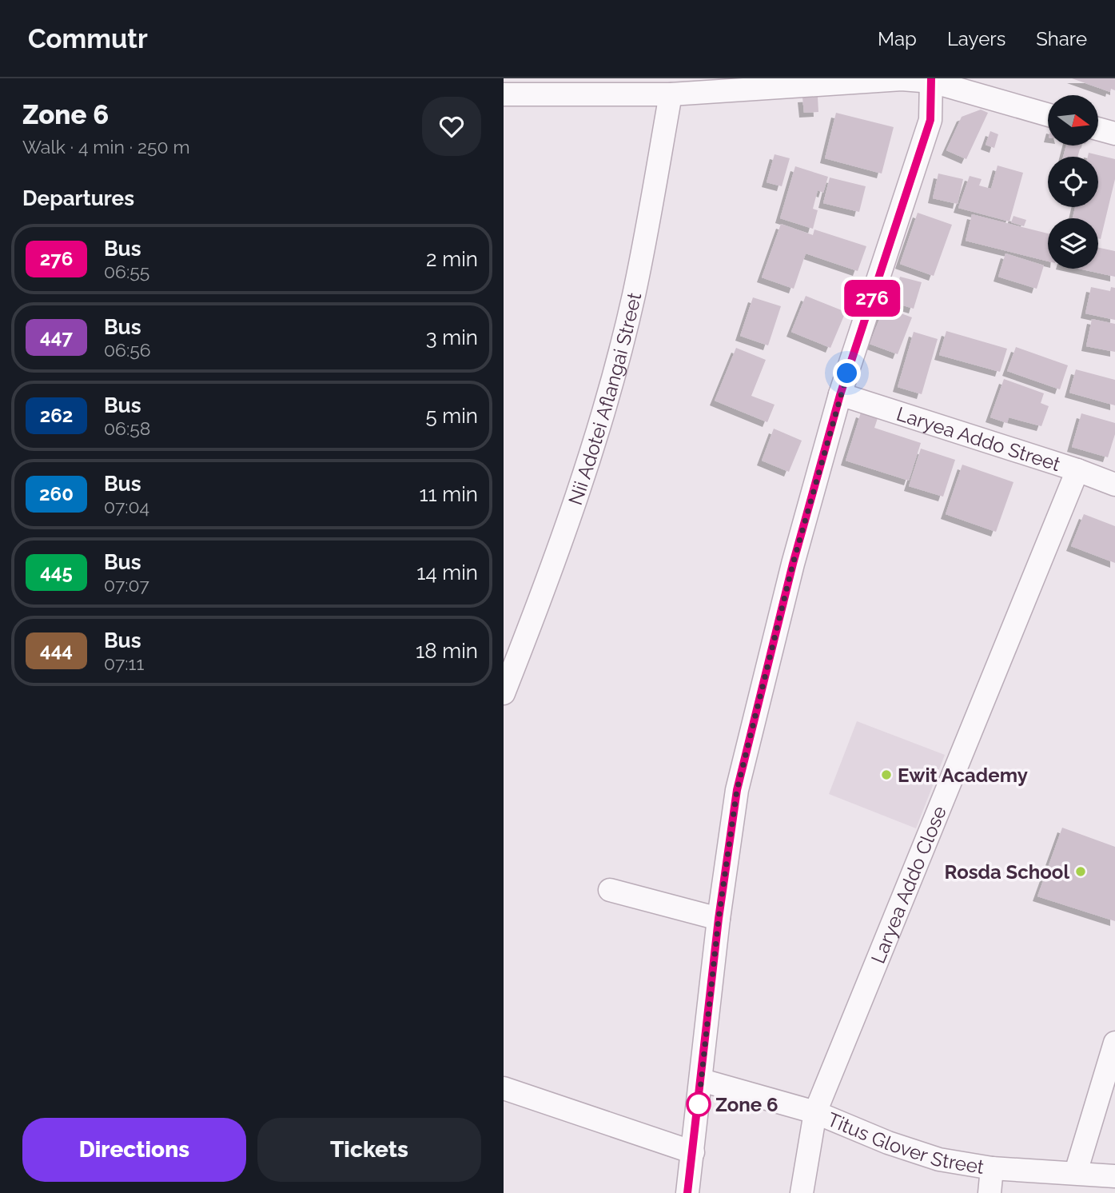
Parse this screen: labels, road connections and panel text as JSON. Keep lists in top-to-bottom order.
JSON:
{
  "streets": {
    "street": [
      "Nii Adotei Aflangai Street",
      "Laryea Addo Street",
      "Laryea Addo Close",
      "Titus Glover Street"
    ]
  },
  "crossings": [
    ["Laryea Addo Street", "Laryea Addo Close"],
    ["Laryea Addo Close", "Titus Glover Street"]
  ],
  "places": ["Ewit Academy", "Rosda School", "Zone 6"],
  "lines": ["bus line 276"],
  "north": "right",
  "page": {
    "header": "Commutr",
    "nav": ["Map", "Layers", "Share"],
    "heading": [
      ["Zone 6", "Walk · 4 min · 250 m"],
      "Departures"
    ],
    "on_map": "276",
    "list": [
      {
        "mark": "276",
        "name": "Bus",
        "note": "06:55",
        "value": "2 min"
      },
      {
        "mark": "447",
        "name": "Bus",
        "note": "06:56",
        "value": "3 min"
      },
      {
        "mark": "262",
        "name": "Bus",
        "note": "06:58",
        "value": "5 min"
      },
      {
        "mark": "260",
        "name": "Bus",
        "note": "07:04",
        "value": "11 min"
      },
      {
        "mark": "445",
        "name": "Bus",
        "note": "07:07",
        "value": "14 min"
      },
      {
        "mark": "444",
        "name": "Bus",
        "note": "07:11",
        "value": "18 min"
      }
    ],
    "buttons": ["Directions", "Tickets"]
  }
}
